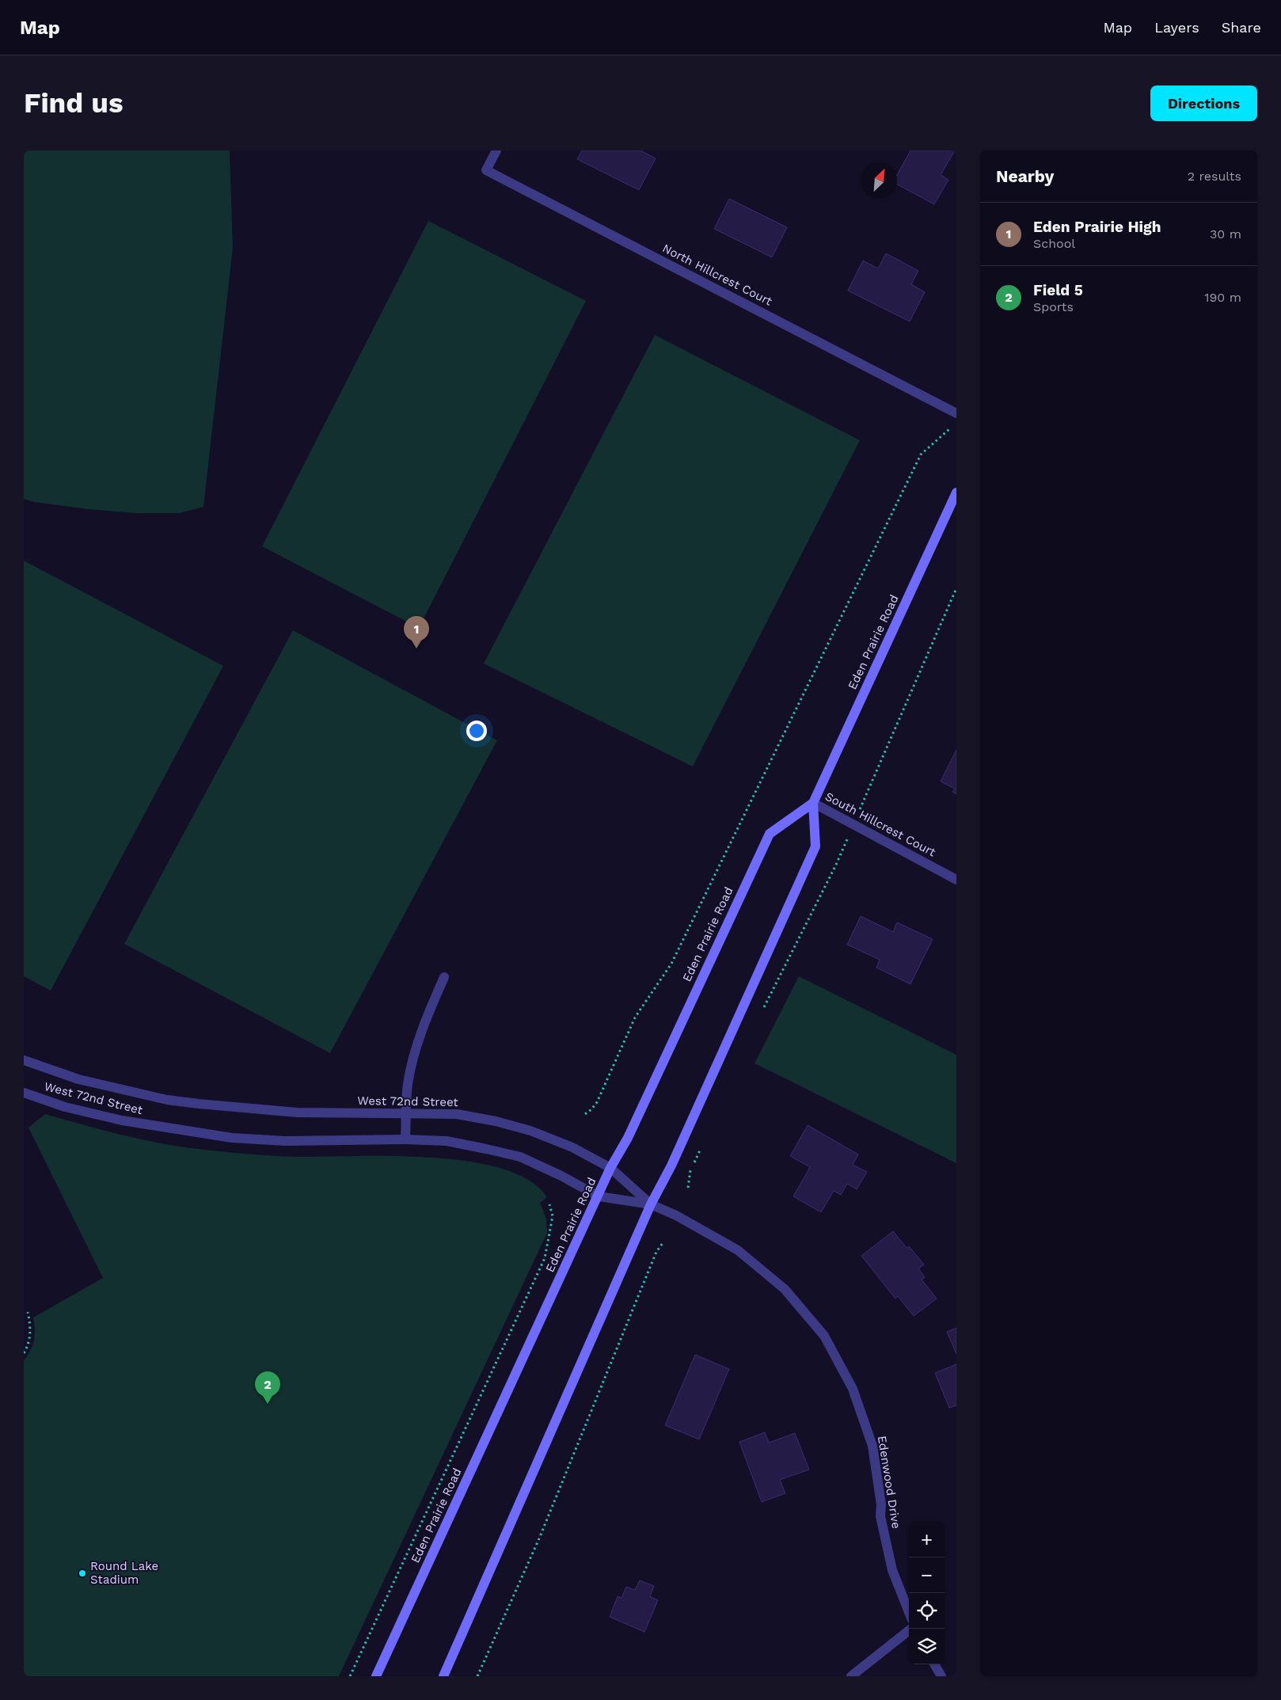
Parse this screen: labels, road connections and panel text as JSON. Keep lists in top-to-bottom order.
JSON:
{
  "streets": {
    "main road": ["Eden Prairie Road"],
    "street": [
      "North Hillcrest Court",
      "South Hillcrest Court",
      "West 72nd Street",
      "Edenwood Drive"
    ]
  },
  "crossings": [
    ["Eden Prairie Road", "South Hillcrest Court"],
    ["Eden Prairie Road", "West 72nd Street"],
    ["Eden Prairie Road", "Edenwood Drive"],
    ["West 72nd Street", "Edenwood Drive"]
  ],
  "places": ["Round Lake Stadium"],
  "north": "top right",
  "page": {
    "header": "Map",
    "nav": ["Map", "Layers", "Share"],
    "buttons": "Directions",
    "title": "Find us",
    "heading": ["Nearby", "2 results"],
    "list": [
      {
        "mark": "1",
        "name": "Eden Prairie High",
        "note": "School",
        "value": "30 m"
      },
      {
        "mark": "2",
        "name": "Field 5",
        "note": "Sports",
        "value": "190 m"
      }
    ],
    "pins": ["1", "2"],
    "map_buttons": ["+", "−"]
  }
}
